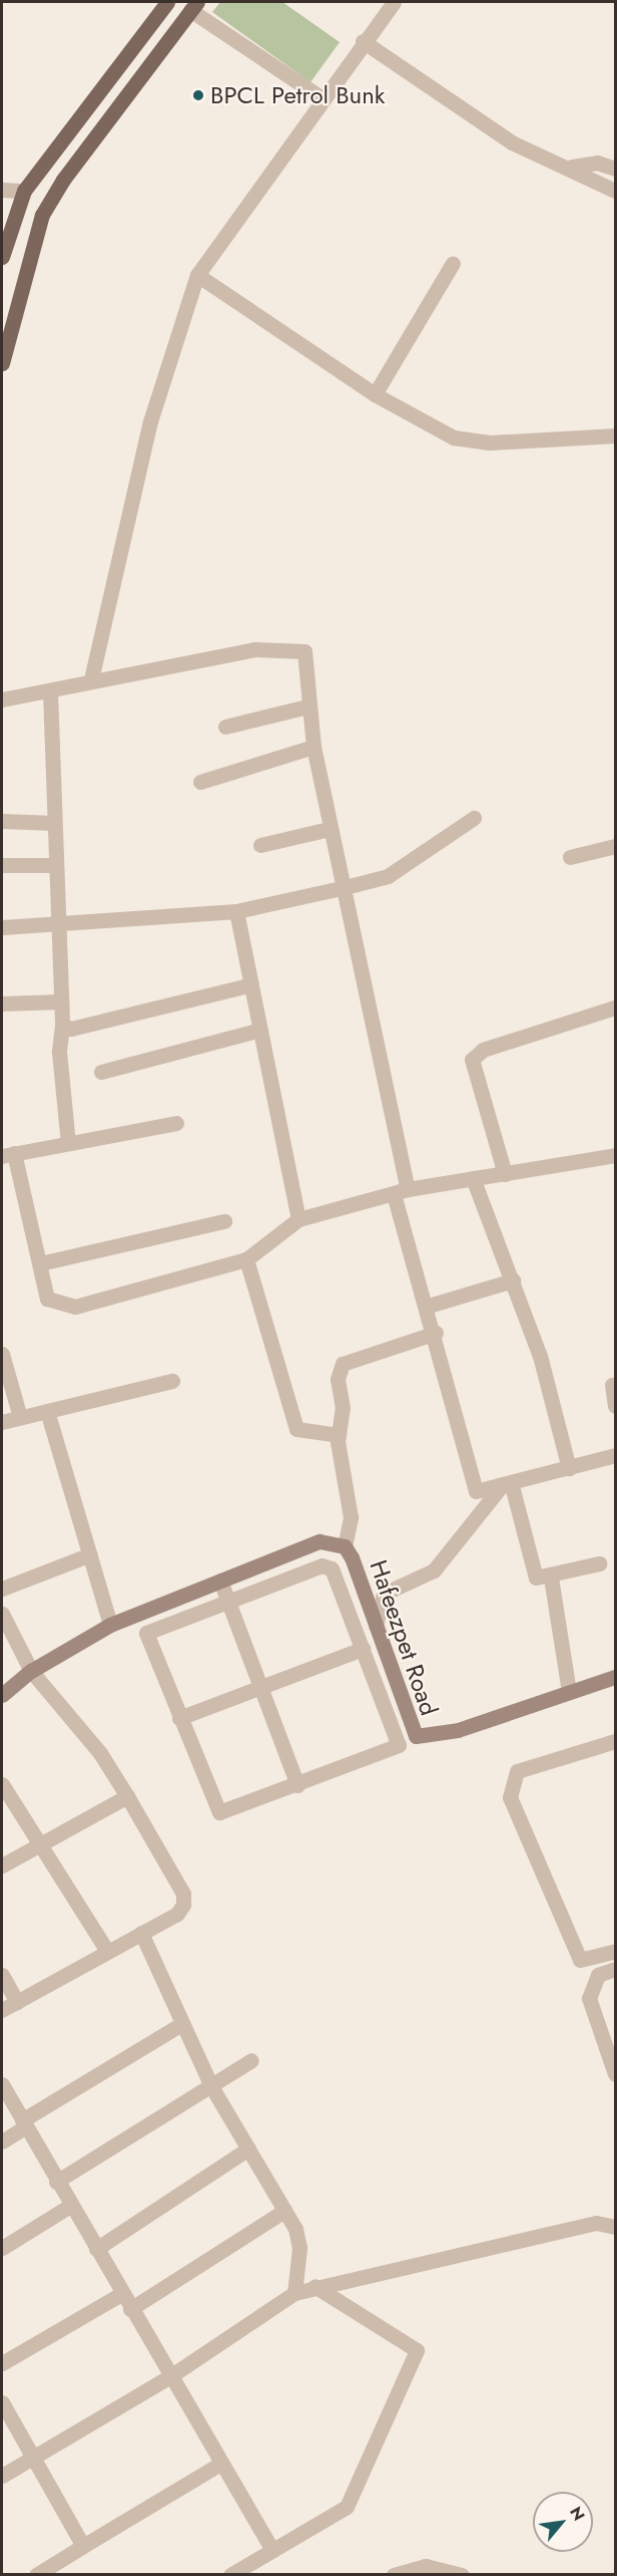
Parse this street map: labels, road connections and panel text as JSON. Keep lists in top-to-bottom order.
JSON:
{
  "streets": {
    "street": ["Hafeezpet Road"]
  },
  "places": ["BPCL Petrol Bunk"],
  "north": "top right"
}
